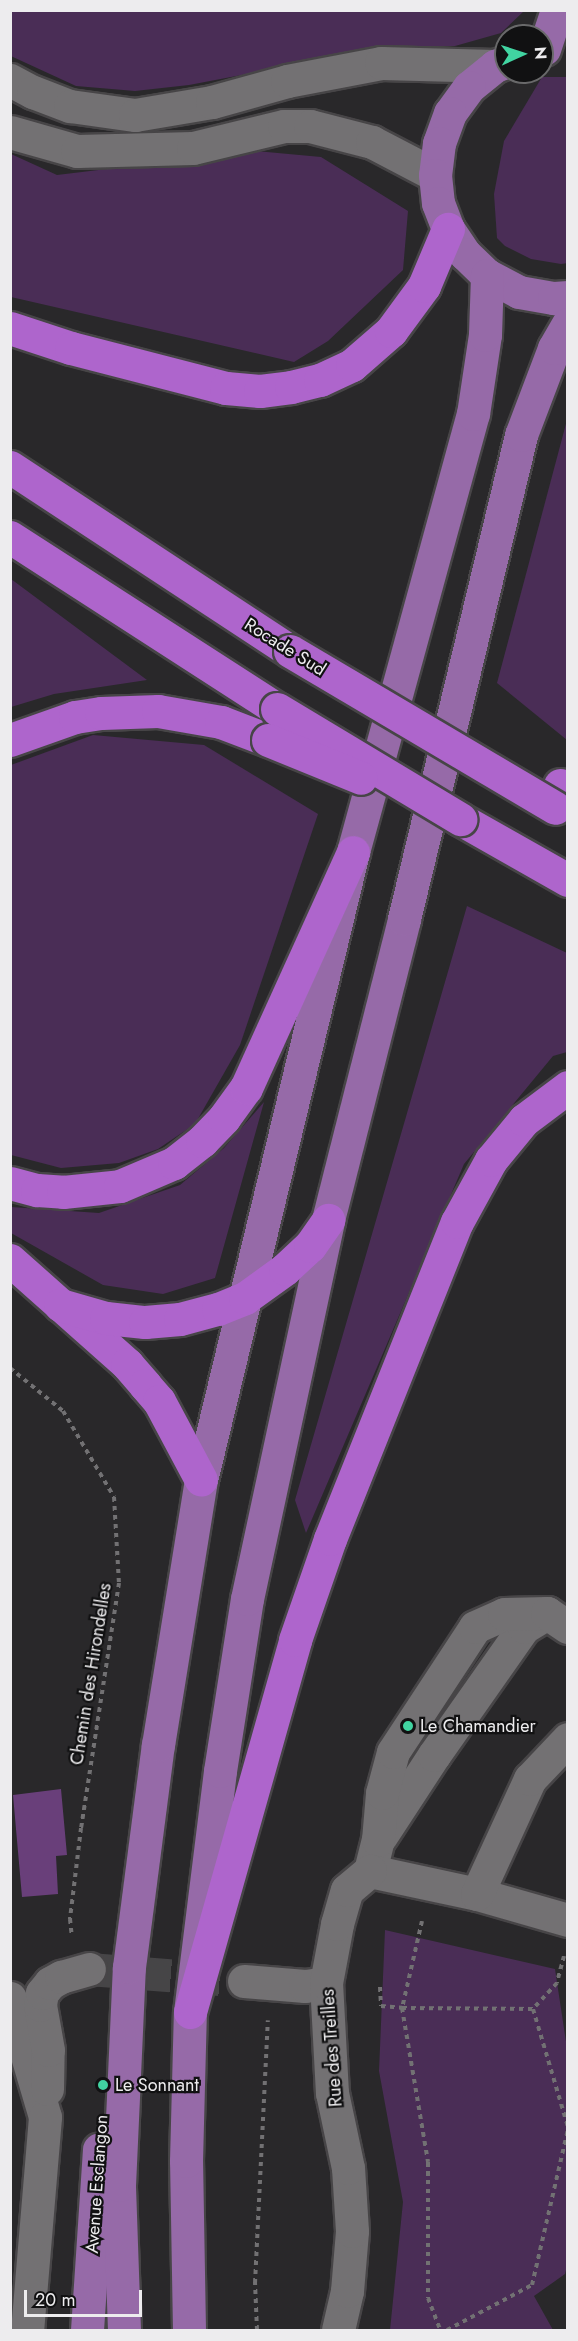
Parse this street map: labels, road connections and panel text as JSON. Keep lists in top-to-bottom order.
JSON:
{
  "streets": {
    "highway": ["Rocade Sud"],
    "main road": ["Avenue Esclangon"],
    "street": ["Rue des Treilles"],
    "path": ["Chemin des Hirondelles"]
  },
  "places": ["Le Chamandier", "Le Sonnant"],
  "scale_bar": "20 m",
  "north": "right"
}
